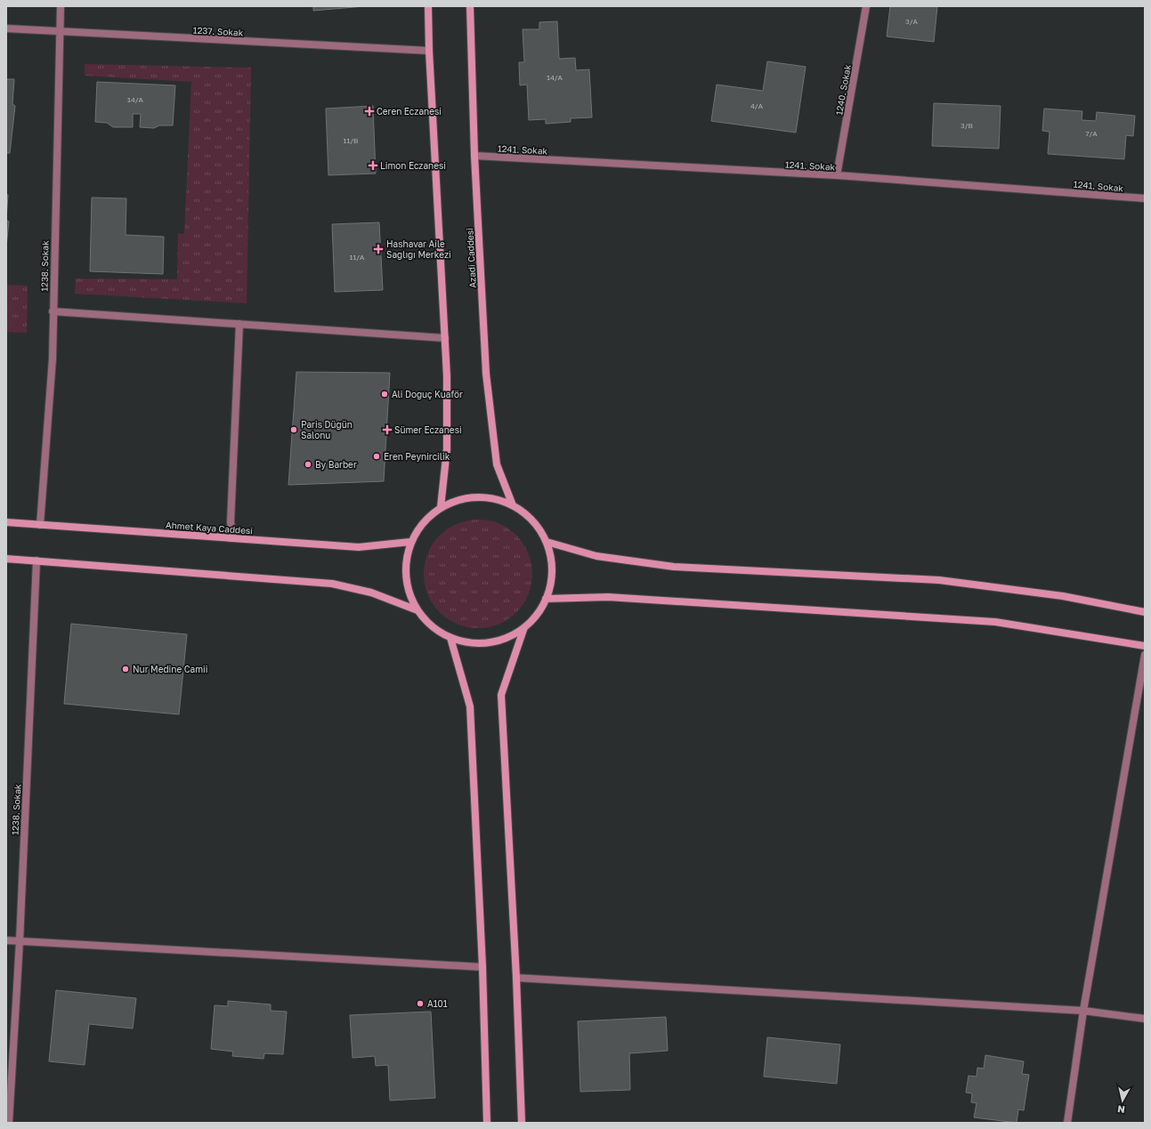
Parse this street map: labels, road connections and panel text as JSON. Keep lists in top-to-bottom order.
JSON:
{
  "streets": {
    "main road": ["Azadi Caddesi", "Ahmet Kaya Caddesi"],
    "street": [
      "1237. Sokak",
      "1240. Sokak",
      "1241. Sokak",
      "1238. Sokak"
    ]
  },
  "crossings": [
    ["1237. Sokak", "1238. Sokak"],
    ["1240. Sokak", "1241. Sokak"],
    ["1241. Sokak", "Azadi Caddesi"],
    ["1238. Sokak", "Ahmet Kaya Caddesi"]
  ],
  "places": {
    "health": [
      "Ceren Eczanesi",
      "Limon Eczanesi",
      "Hashavar Aile Sağlığı Merkezi",
      "Sümer Eczanesi"
    ],
    "other": [
      "Ali Doğuç Kuaför",
      "Paris Düğün Salonu",
      "Eren Peynircilik",
      "By Barber",
      "Nur Medine Camii",
      "A101"
    ]
  },
  "house_numbers": [
    "3/A",
    "14/A",
    "14/A",
    "4/A",
    "3/B",
    "7/A",
    "11/B",
    "11/A"
  ],
  "north": "bottom"
}
